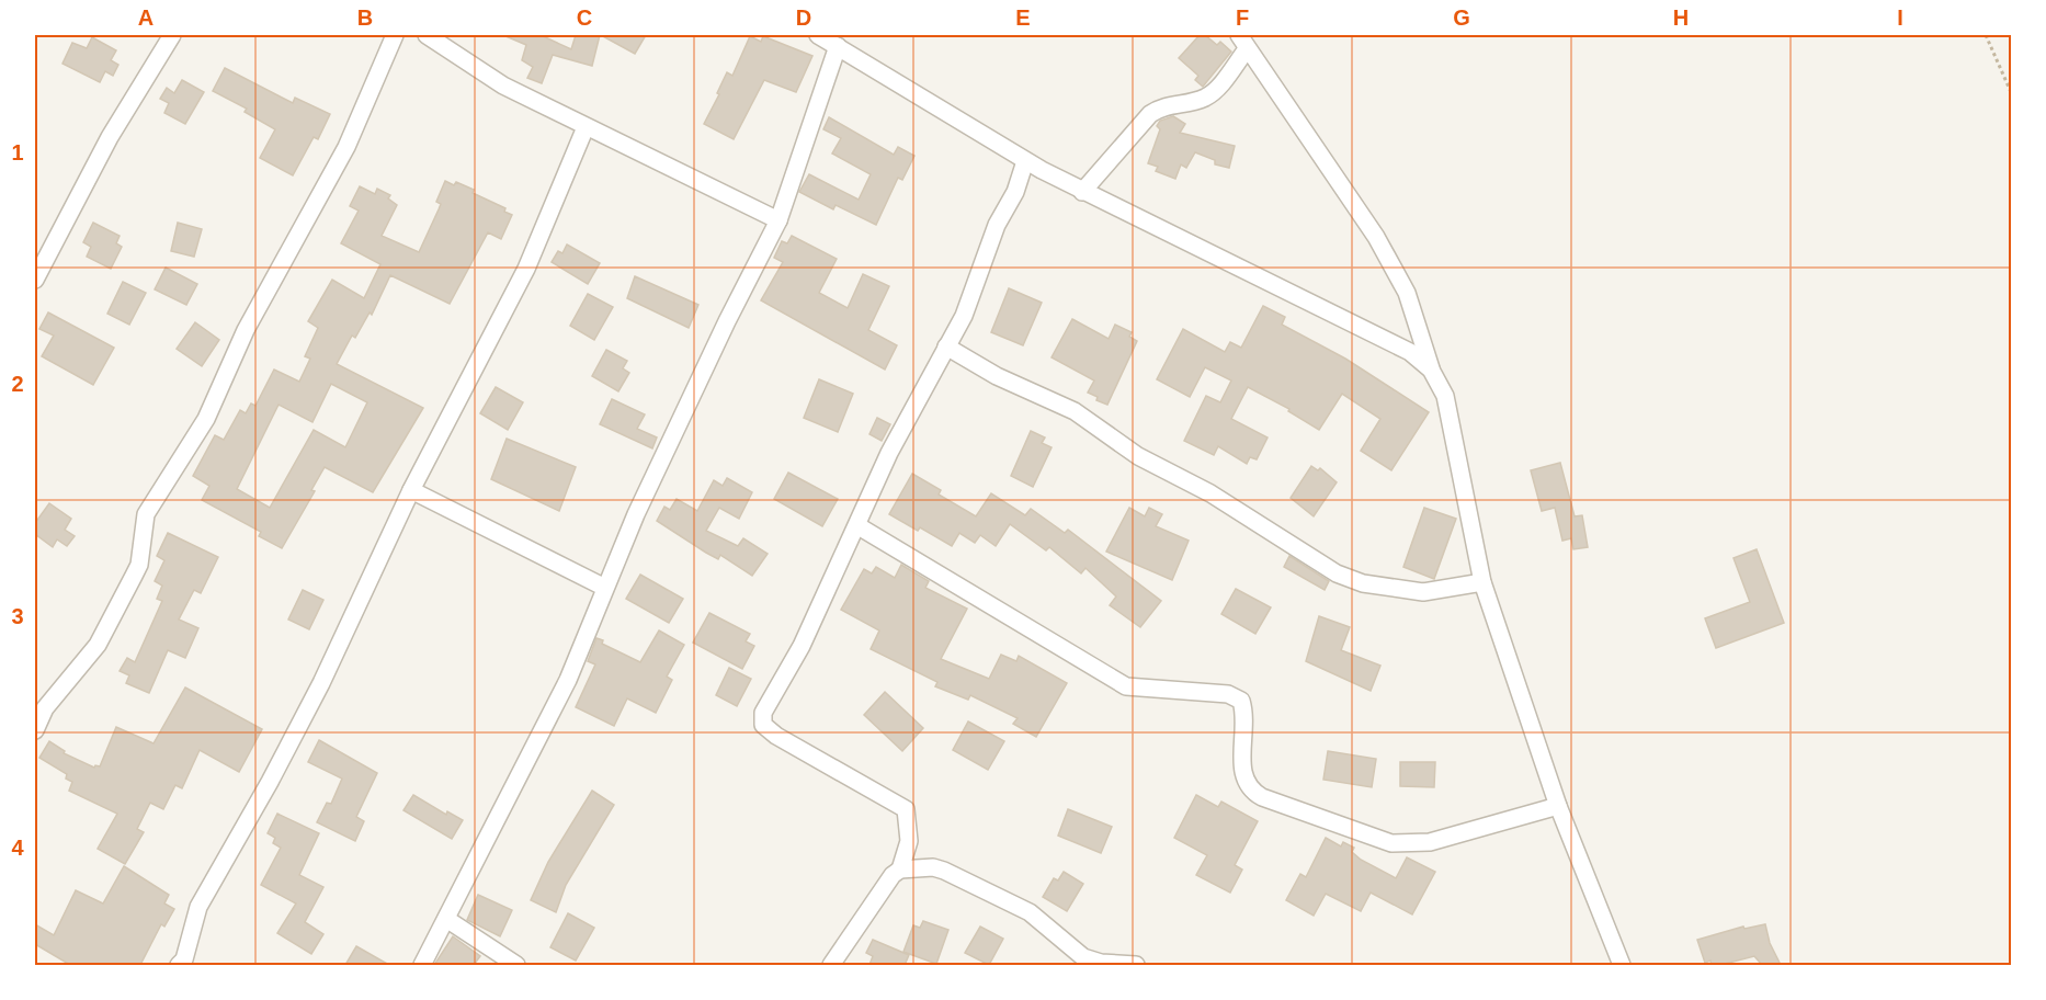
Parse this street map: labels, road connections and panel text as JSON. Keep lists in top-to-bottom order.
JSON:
{
  "grid": {
    "columns": [
      "A",
      "B",
      "C",
      "D",
      "E",
      "F",
      "G",
      "H",
      "I"
    ],
    "rows": [
      "1",
      "2",
      "3",
      "4"
    ]
  }
}
